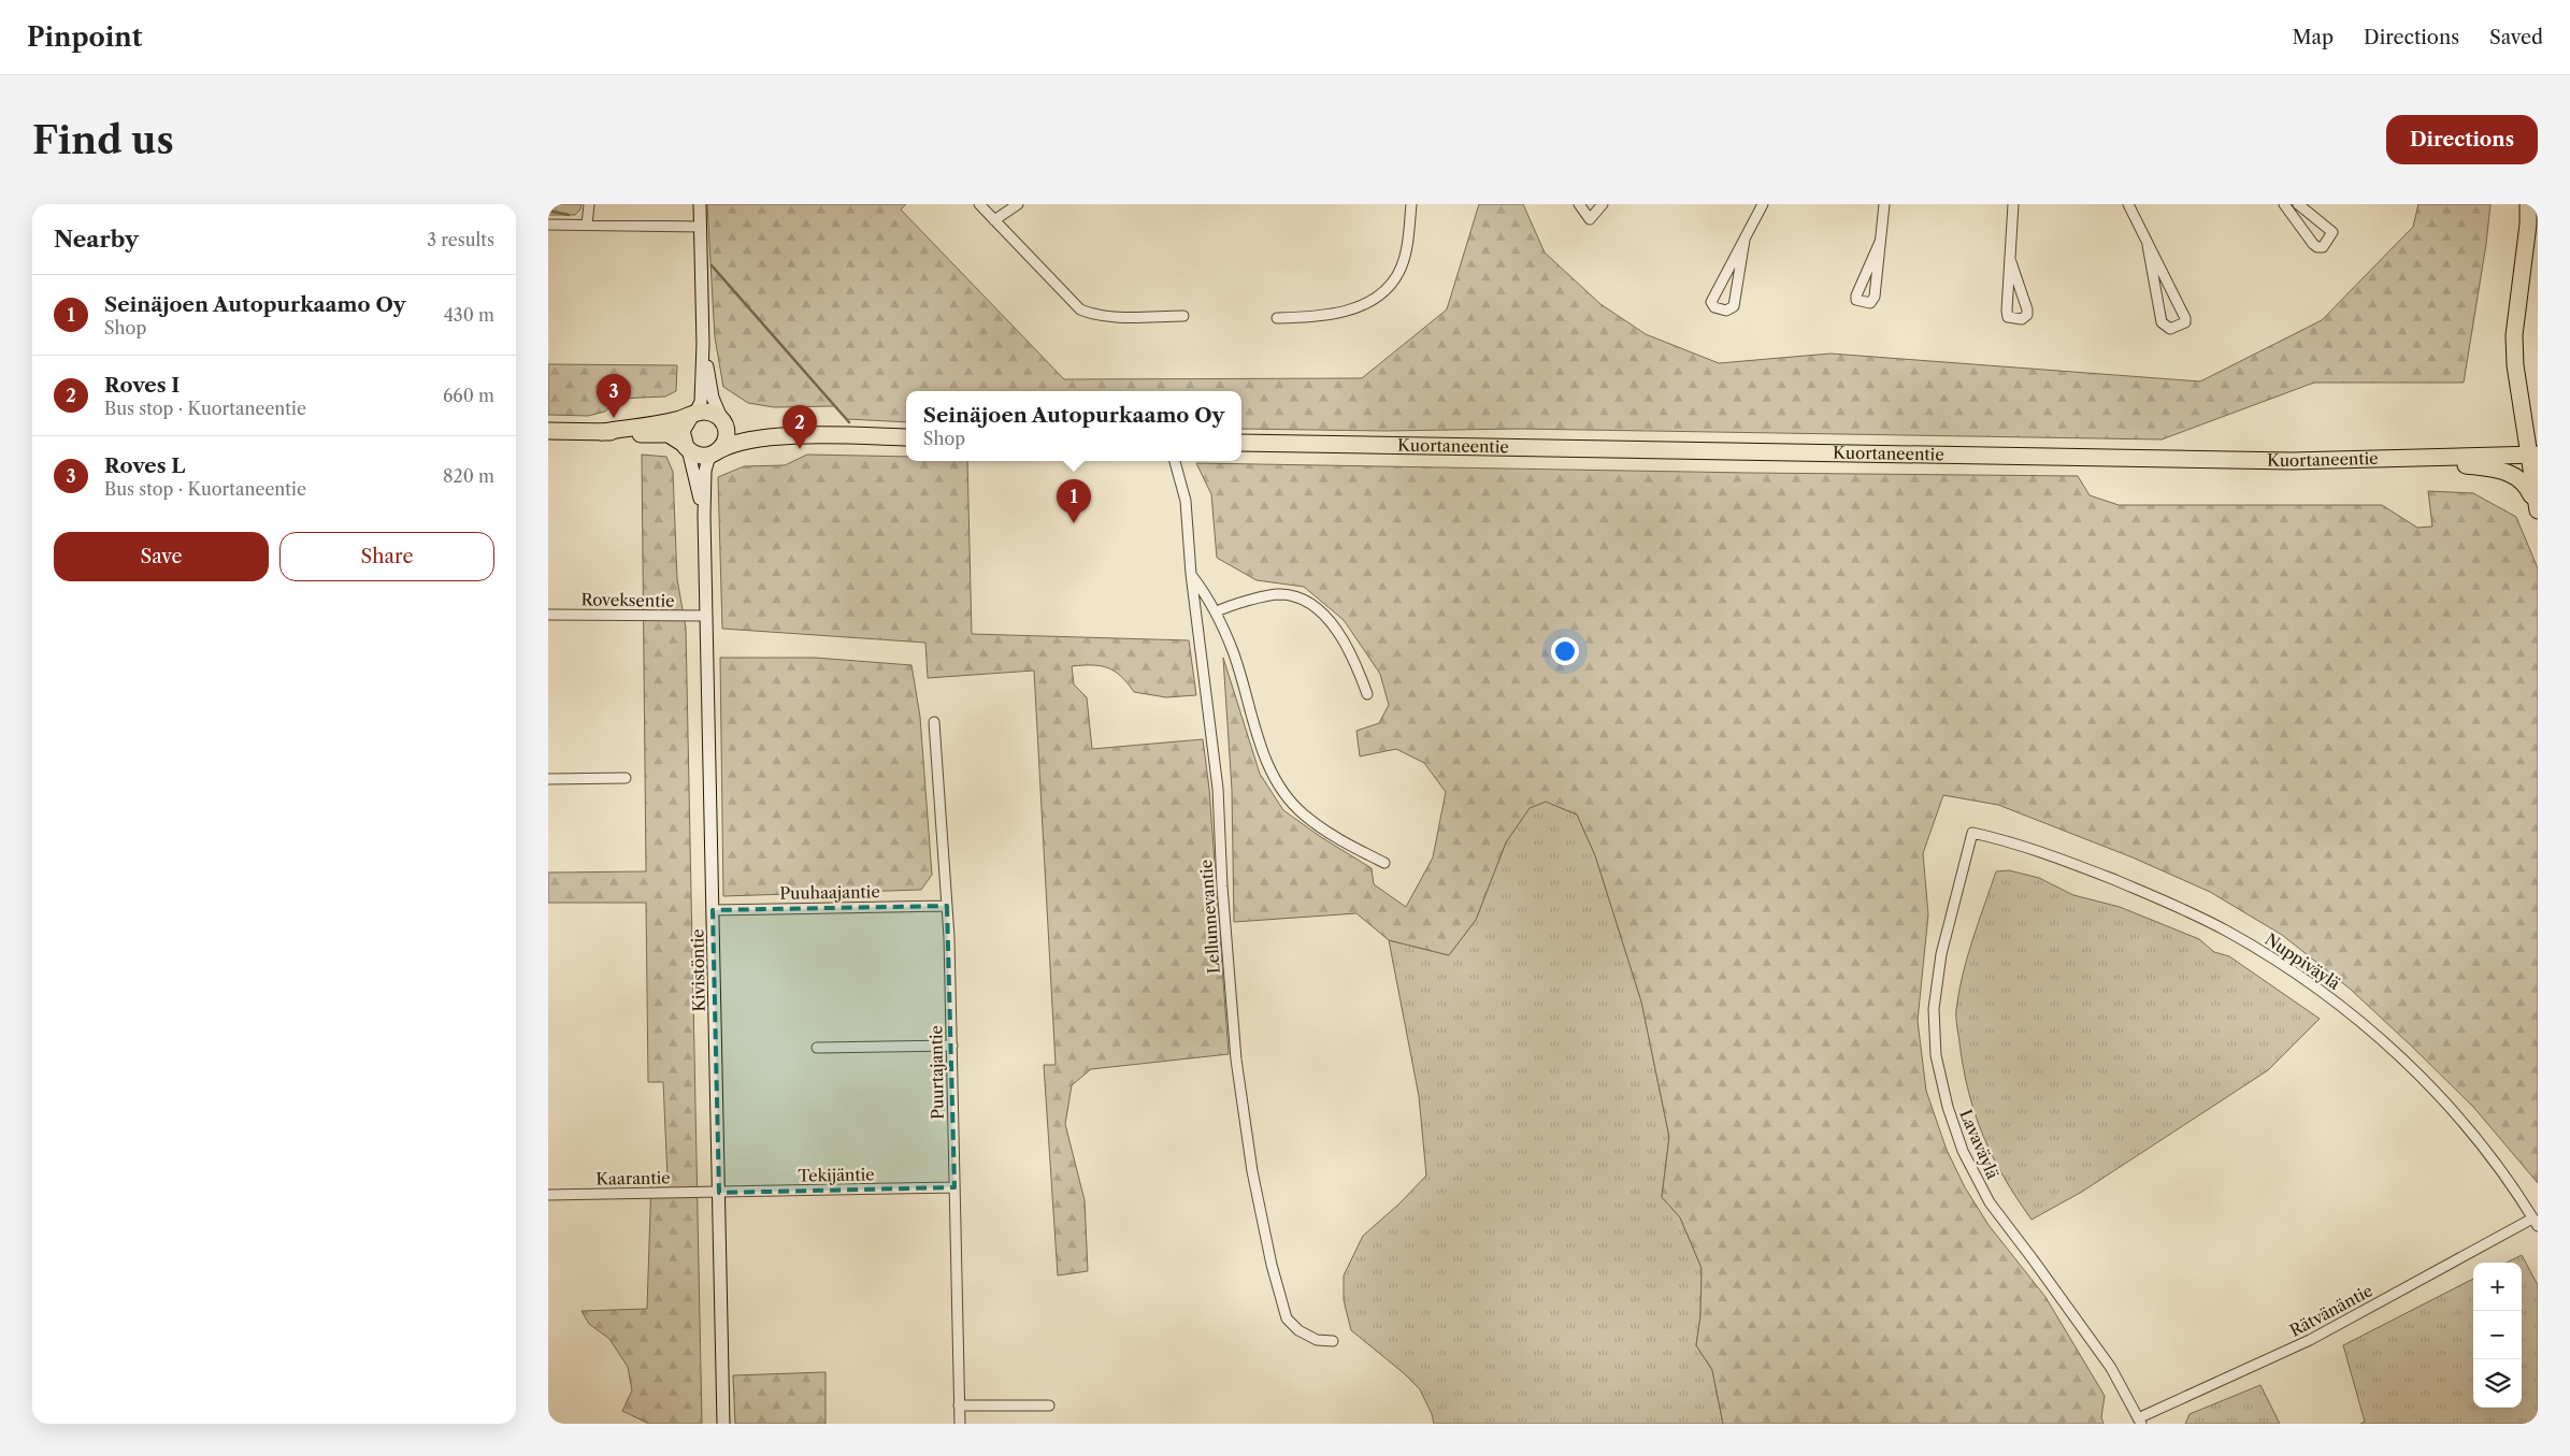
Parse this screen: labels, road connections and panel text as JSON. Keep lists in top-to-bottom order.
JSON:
{
  "streets": {
    "highway": ["Kuortaneentie"],
    "main road": ["Kivistöntie"],
    "street": [
      "Roveksentie",
      "Puuhaajantie",
      "Lellunnevantie",
      "Nuppiväylä",
      "Puurtajantie",
      "Lavaväylä",
      "Tekijäntie",
      "Kaarantie",
      "Rätvänäntie"
    ]
  },
  "crossings": [
    ["Roveksentie", "Kivistöntie"],
    ["Puuhaajantie", "Kivistöntie"],
    ["Puuhaajantie", "Puurtajantie"],
    ["Nuppiväylä", "Lavaväylä"],
    ["Nuppiväylä", "Rätvänäntie"],
    ["Kivistöntie", "Tekijäntie"],
    ["Kivistöntie", "Kaarantie"],
    ["Puurtajantie", "Tekijäntie"],
    ["Lavaväylä", "Rätvänäntie"],
    ["Tekijäntie", "Kaarantie"]
  ],
  "page": {
    "header": "Pinpoint",
    "nav": ["Map", "Directions", "Saved"],
    "buttons": [
      "Directions",
      ["Save", "Share"]
    ],
    "title": "Find us",
    "heading": ["Nearby", "3 results"],
    "list": [
      {
        "mark": "1",
        "name": "Seinäjoen Autopurkaamo Oy",
        "note": "Shop",
        "value": "430 m"
      },
      {
        "mark": "2",
        "name": "Roves I",
        "note": "Bus stop · Kuortaneentie",
        "value": "660 m"
      },
      {
        "mark": "3",
        "name": "Roves L",
        "note": "Bus stop · Kuortaneentie",
        "value": "820 m"
      }
    ],
    "pins": ["3", "2", "1"],
    "popup": ["Seinäjoen Autopurkaamo Oy", "Shop"],
    "map_buttons": ["+", "−"]
  }
}
